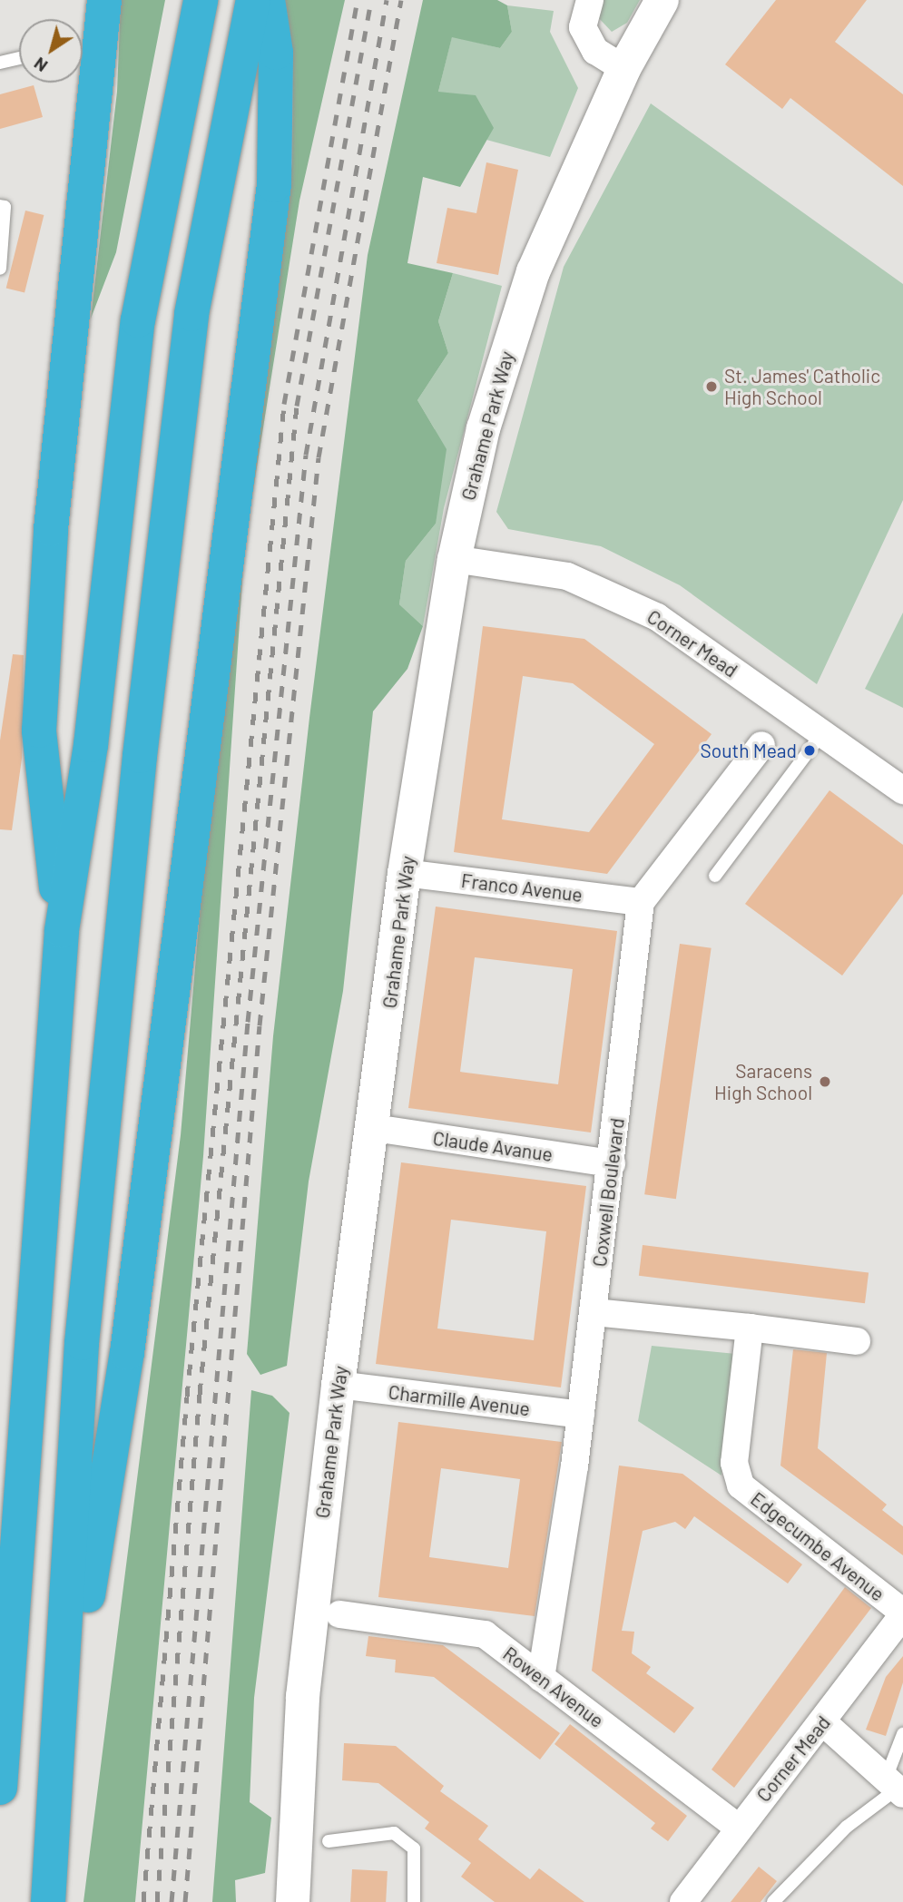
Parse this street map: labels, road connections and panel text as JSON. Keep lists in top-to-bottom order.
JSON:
{
  "streets": {
    "street": [
      "Grahame Park Way",
      "Corner Mead",
      "Franco Avenue",
      "Claude Avanue",
      "Coxwell Boulevard",
      "Charmille Avenue",
      "Edgecumbe Avenue",
      "Rowen Avenue"
    ]
  },
  "crossings": [
    ["Grahame Park Way", "Corner Mead"],
    ["Grahame Park Way", "Franco Avenue"],
    ["Grahame Park Way", "Claude Avanue"],
    ["Grahame Park Way", "Charmille Avenue"],
    ["Corner Mead", "Edgecumbe Avenue"],
    ["Corner Mead", "Rowen Avenue"],
    ["Franco Avenue", "Coxwell Boulevard"],
    ["Claude Avanue", "Coxwell Boulevard"],
    ["Coxwell Boulevard", "Charmille Avenue"],
    ["Coxwell Boulevard", "Rowen Avenue"]
  ],
  "places": ["St. James' Catholic High School", "South Mead", "Saracens High School"],
  "north": "bottom left"
}
